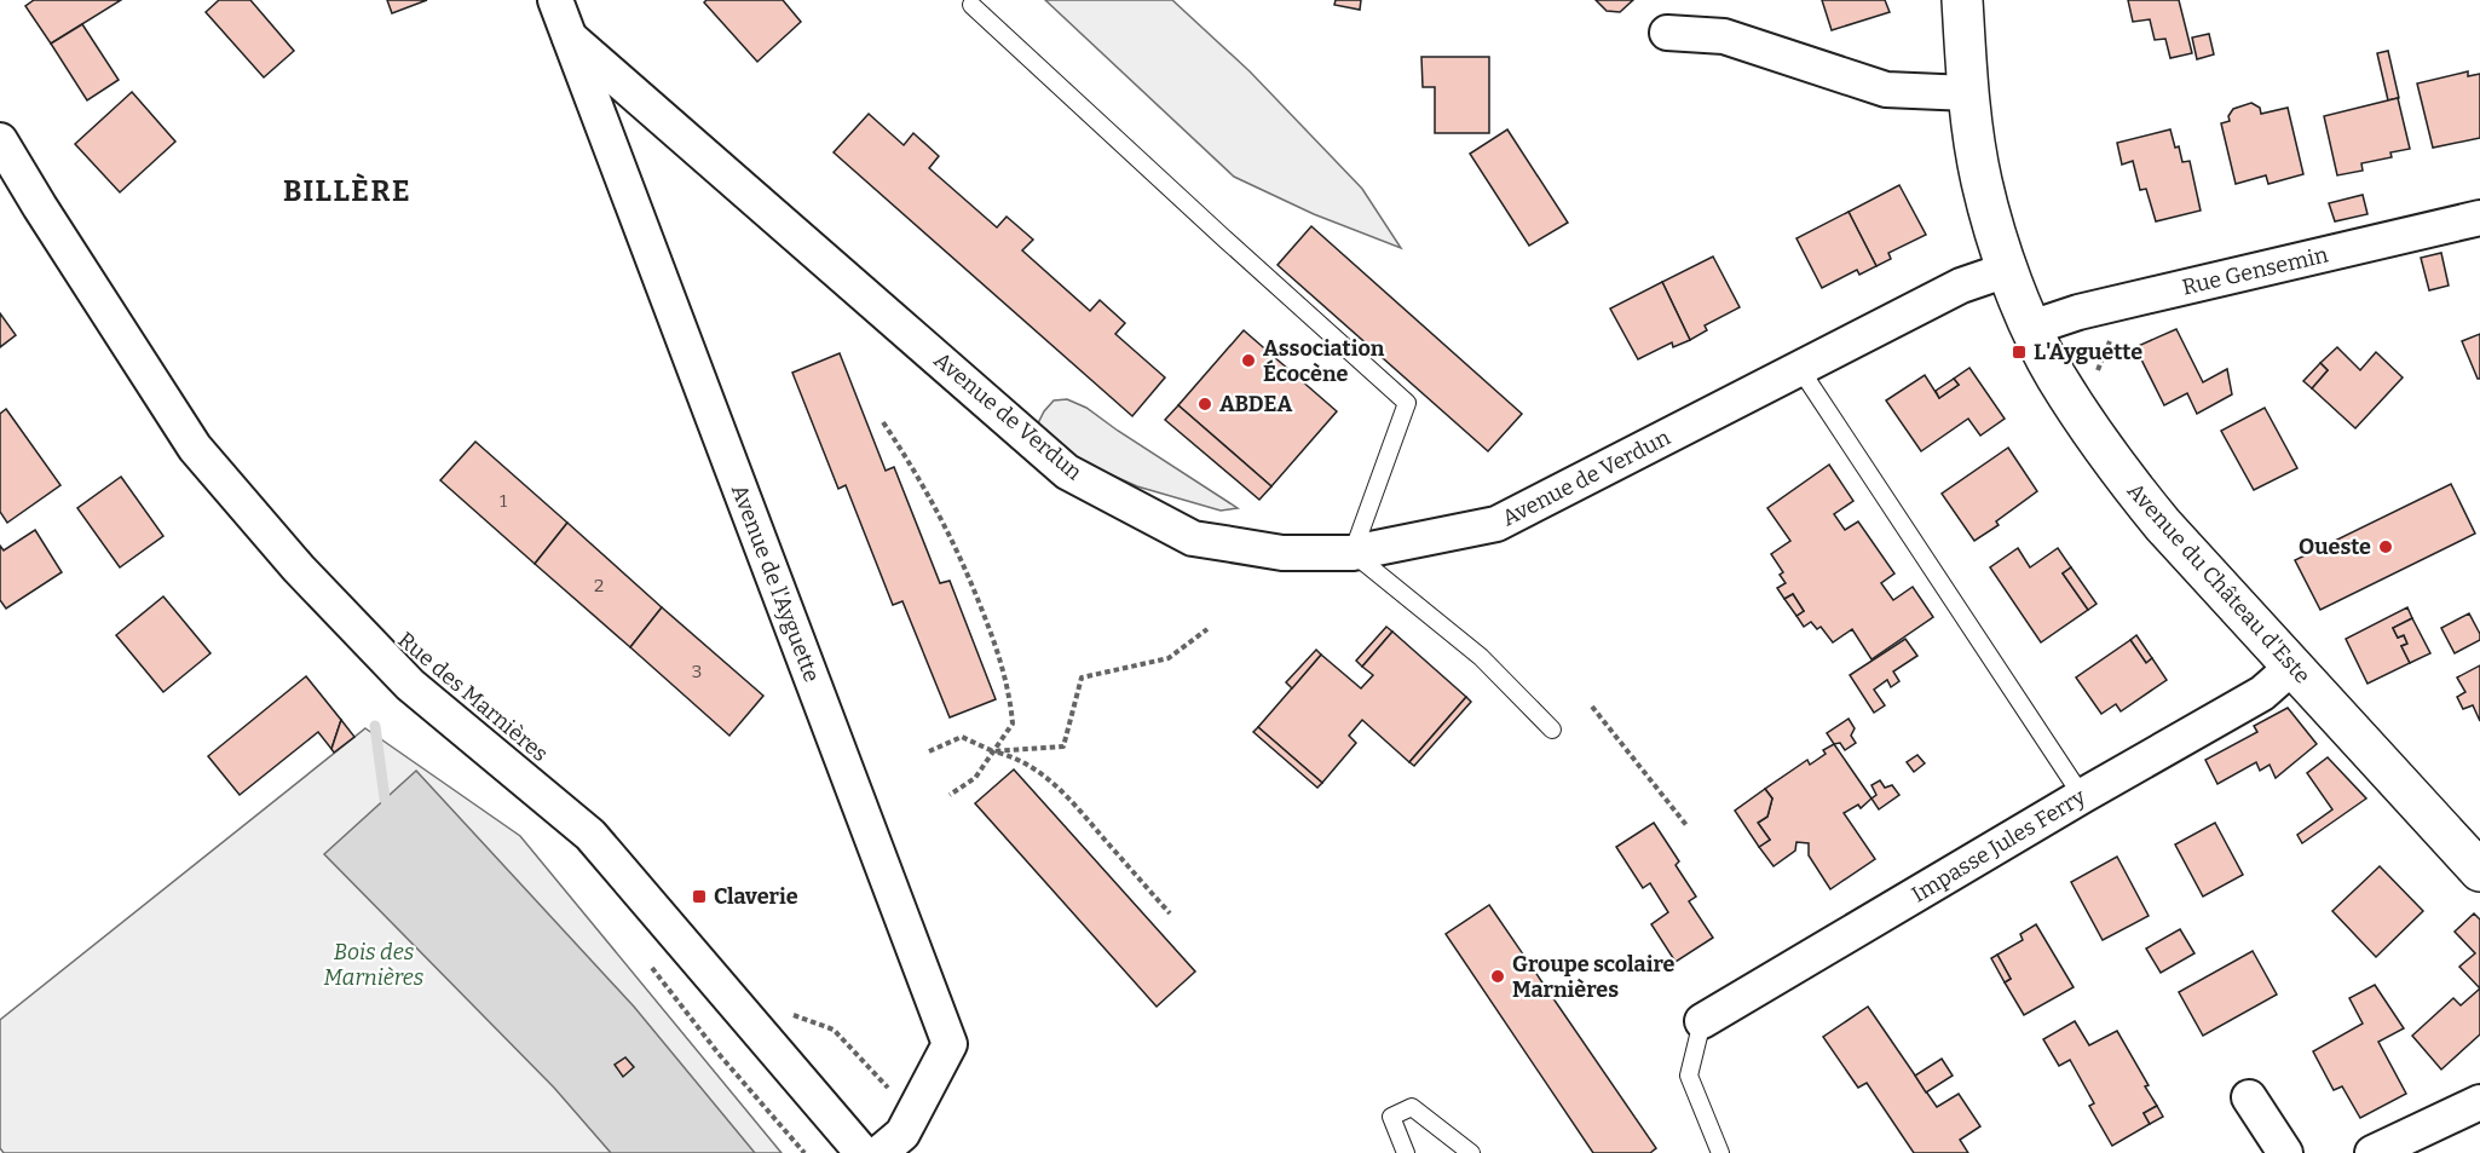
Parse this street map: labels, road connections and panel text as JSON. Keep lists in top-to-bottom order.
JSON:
{
  "streets": {
    "street": [
      "Rue Gensemin",
      "Avenue de Verdun",
      "Avenue de l'Ayguette",
      "Avenue du Château d'Este",
      "Rue des Marnières",
      "Impasse Jules Ferry"
    ]
  },
  "crossings": [
    ["Rue Gensemin", "Avenue du Château d'Este"],
    ["Avenue de Verdun", "Avenue de l'Ayguette"],
    ["Avenue de Verdun", "Avenue du Château d'Este"],
    ["Avenue du Château d'Este", "Impasse Jules Ferry"]
  ],
  "districts": ["BILLÈRE"],
  "parks": ["Bois des Marnières"],
  "places": {
    "transit": ["L'Ayguette", "Claverie"],
    "other": [
      "Association Écocène",
      "ABDEA",
      "Oueste",
      "Groupe scolaire Marnières"
    ]
  },
  "house_numbers": ["1", "2", "3"]
}
